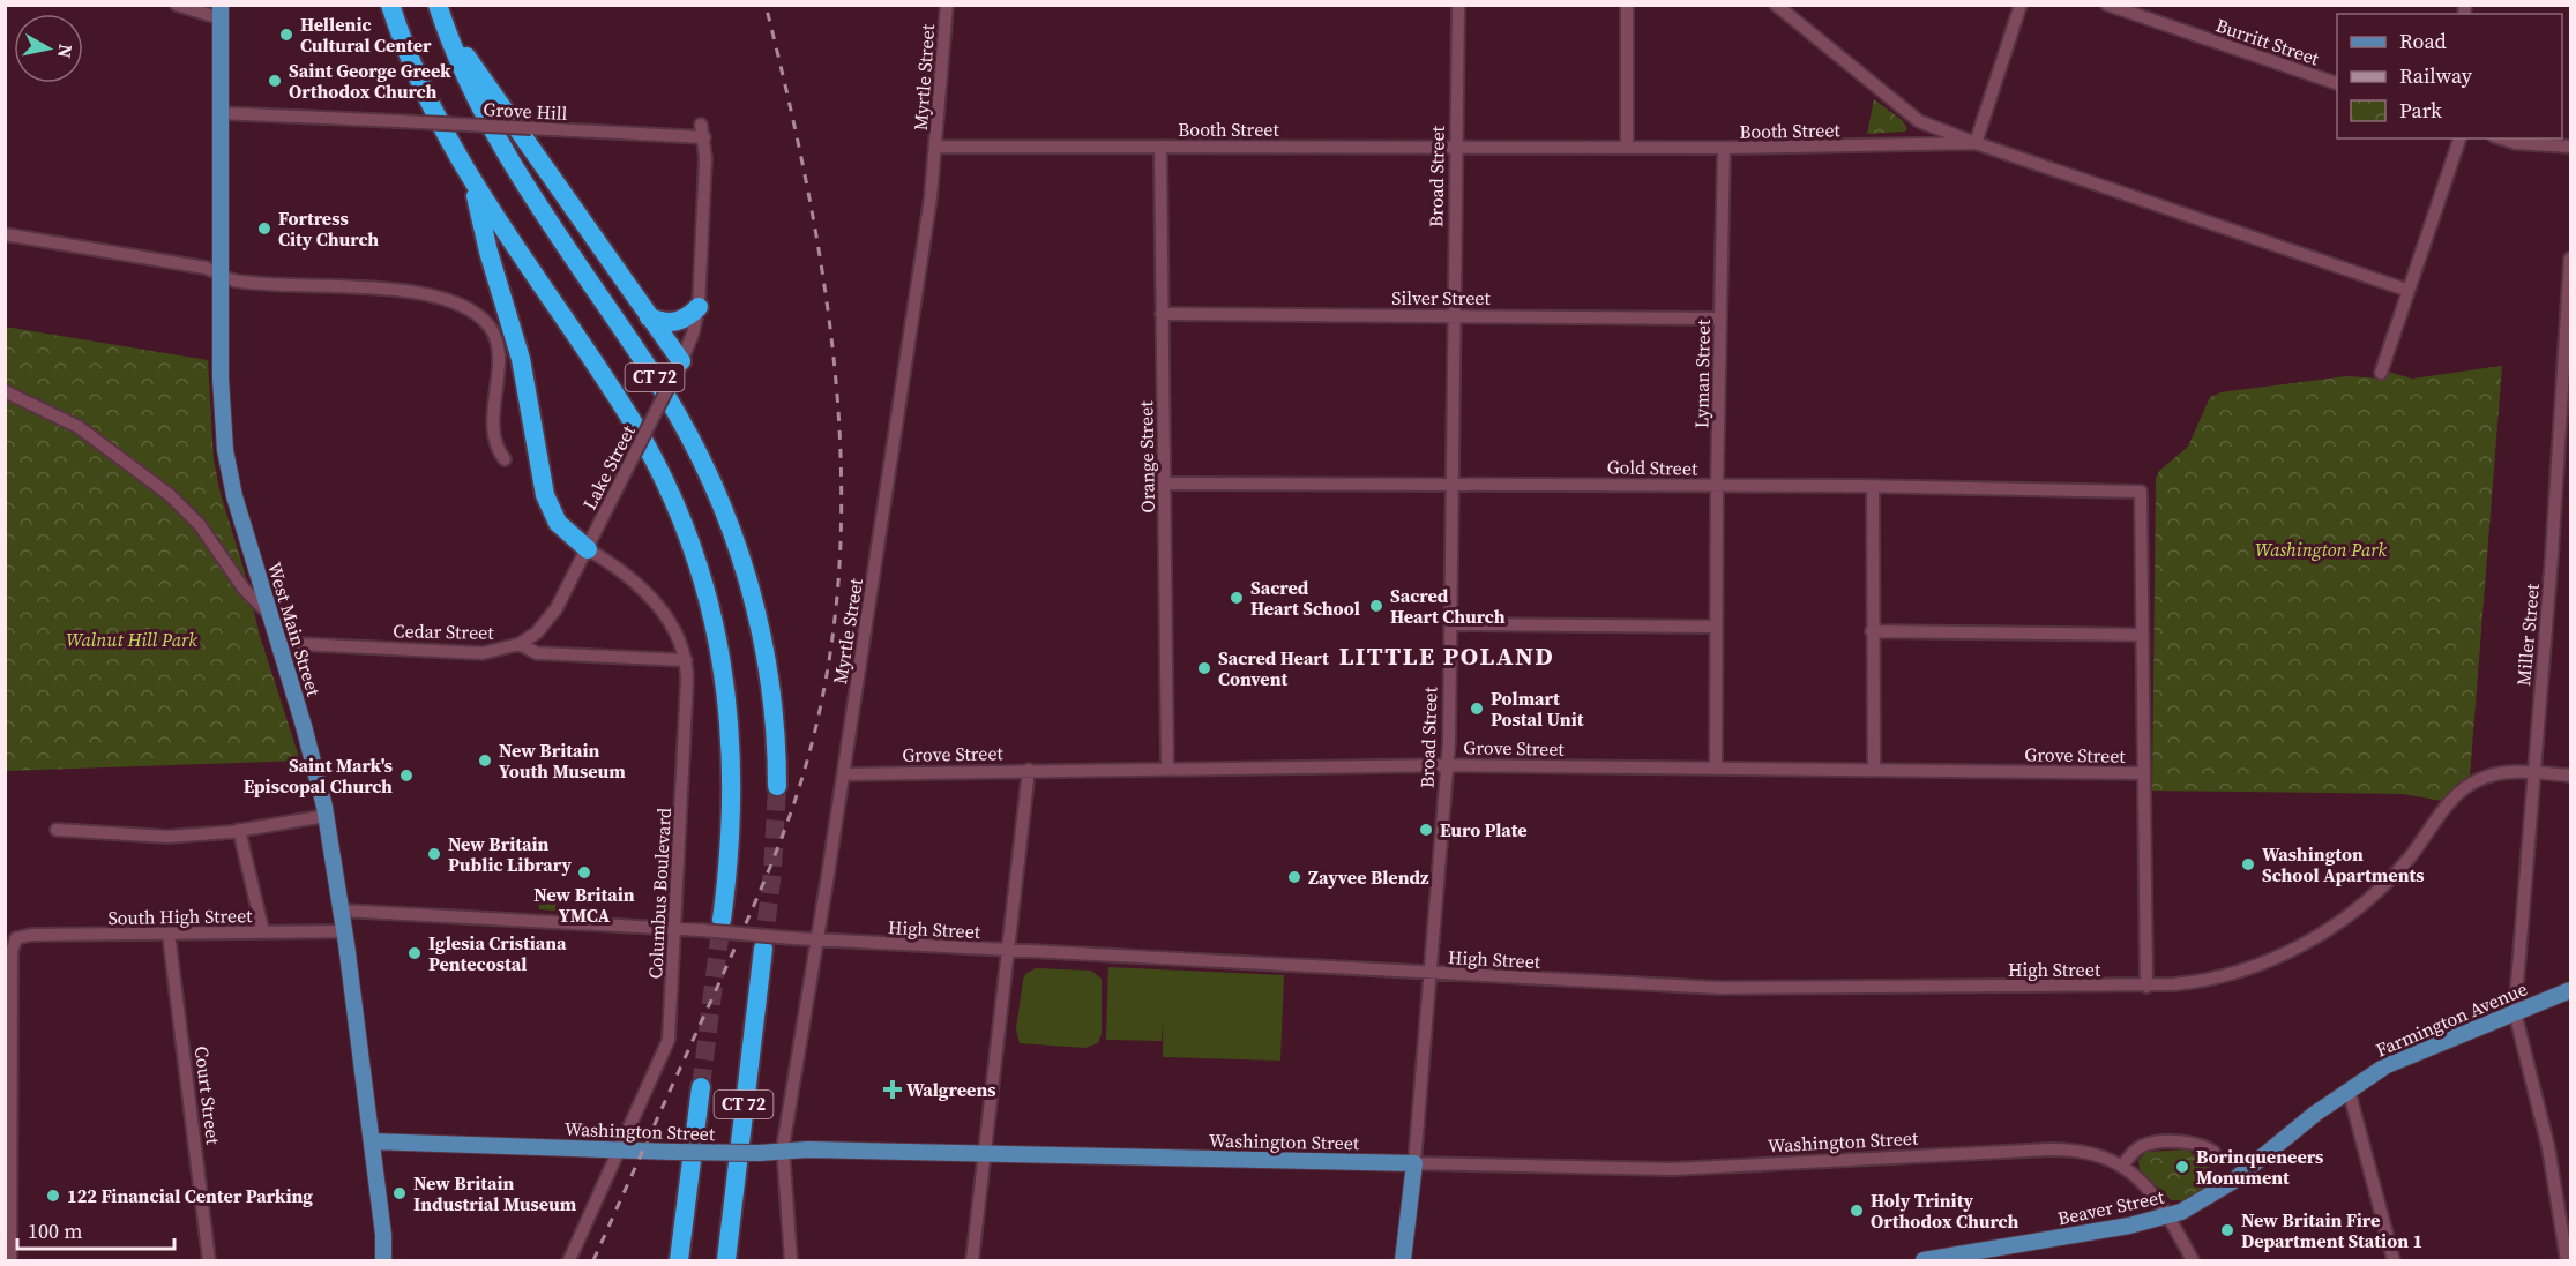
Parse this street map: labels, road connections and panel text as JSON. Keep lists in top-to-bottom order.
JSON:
{
  "streets": {
    "highway": ["CT 72"],
    "main road": [
      "Broad Street",
      "West Main Street",
      "Farmington Avenue",
      "Washington Street",
      "Beaver Street"
    ],
    "street": [
      "Burritt Street",
      "Myrtle Street",
      "Grove Hill",
      "Booth Street",
      "Silver Street",
      "Lyman Street",
      "Orange Street",
      "Lake Street",
      "Gold Street",
      "Cedar Street",
      "Miller Street",
      "Grove Street",
      "Columbus Boulevard",
      "South High Street",
      "High Street",
      "Court Street"
    ]
  },
  "crossings": [
    ["Myrtle Street", "Booth Street"],
    ["Myrtle Street", "Grove Street"],
    ["Myrtle Street", "High Street"],
    ["Myrtle Street", "Washington Street"],
    ["Grove Hill", "Lake Street"],
    ["Grove Hill", "West Main Street"],
    ["Booth Street", "Broad Street"],
    ["Booth Street", "Lyman Street"],
    ["Booth Street", "Orange Street"],
    ["Broad Street", "Silver Street"],
    ["Broad Street", "Gold Street"],
    ["Broad Street", "Grove Street"],
    ["Broad Street", "High Street"],
    ["Broad Street", "Washington Street"],
    ["Silver Street", "Lyman Street"],
    ["Silver Street", "Orange Street"],
    ["Lyman Street", "Gold Street"],
    ["Lyman Street", "Grove Street"],
    ["Orange Street", "Gold Street"],
    ["Orange Street", "Grove Street"],
    ["Lake Street", "Cedar Street"],
    ["Lake Street", "Columbus Boulevard"],
    ["West Main Street", "Cedar Street"],
    ["West Main Street", "South High Street"],
    ["West Main Street", "High Street"],
    ["West Main Street", "Washington Street"],
    ["Cedar Street", "Columbus Boulevard"],
    ["Miller Street", "High Street"],
    ["Miller Street", "Farmington Avenue"],
    ["Columbus Boulevard", "High Street"],
    ["Columbus Boulevard", "Washington Street"],
    ["South High Street", "Court Street"],
    ["Farmington Avenue", "Beaver Street"],
    ["Washington Street", "Beaver Street"]
  ],
  "districts": ["LITTLE POLAND"],
  "parks": ["Washington Park", "Walnut Hill Park"],
  "places": {
    "other": [
      "Hellenic Cultural Center",
      "Saint George Greek Orthodox Church",
      "Fortress City Church",
      "Sacred Heart School",
      "Sacred Heart Church",
      "Sacred Heart Convent",
      "Polmart Postal Unit",
      "New Britain Youth Museum",
      "Saint Mark's Episcopal Church",
      "Euro Plate",
      "New Britain Public Library",
      "Washington School Apartments",
      "New Britain YMCA",
      "Zayvee Blendz",
      "Iglesia Cristiana Pentecostal",
      "Borinqueneers Monument",
      "New Britain Industrial Museum",
      "122 Financial Center Parking",
      "Holy Trinity Orthodox Church",
      "New Britain Fire Department Station 1"
    ],
    "health": ["Walgreens"]
  },
  "legend": ["Road", "Railway", "Park"],
  "scale_bar": "100 m",
  "north": "right"
}
